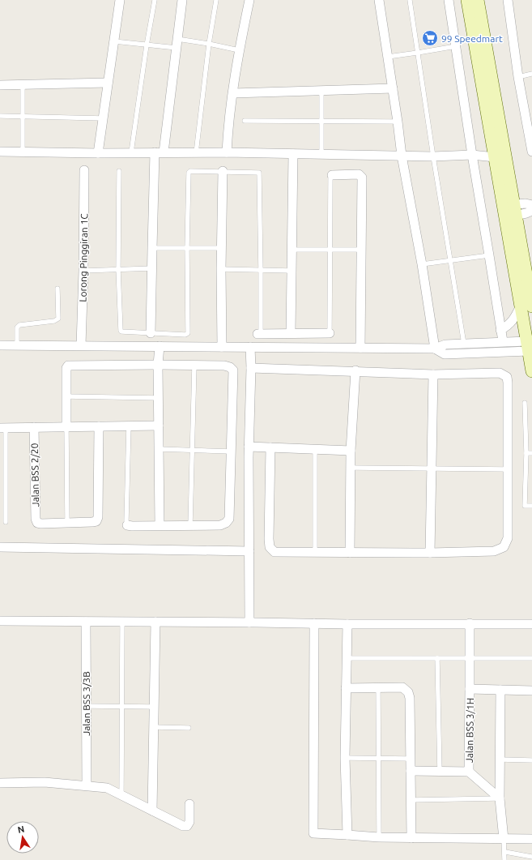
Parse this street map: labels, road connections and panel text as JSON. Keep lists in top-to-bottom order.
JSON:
{
  "streets": {
    "street": [
      "Lorong Pinggiran 1C",
      "Jalan BSS 2/20",
      "Jalan BSS 3/3B",
      "Jalan BSS 3/1H"
    ]
  },
  "places": {
    "supermarket": ["99 Speedmart"]
  },
  "north": "top"
}
